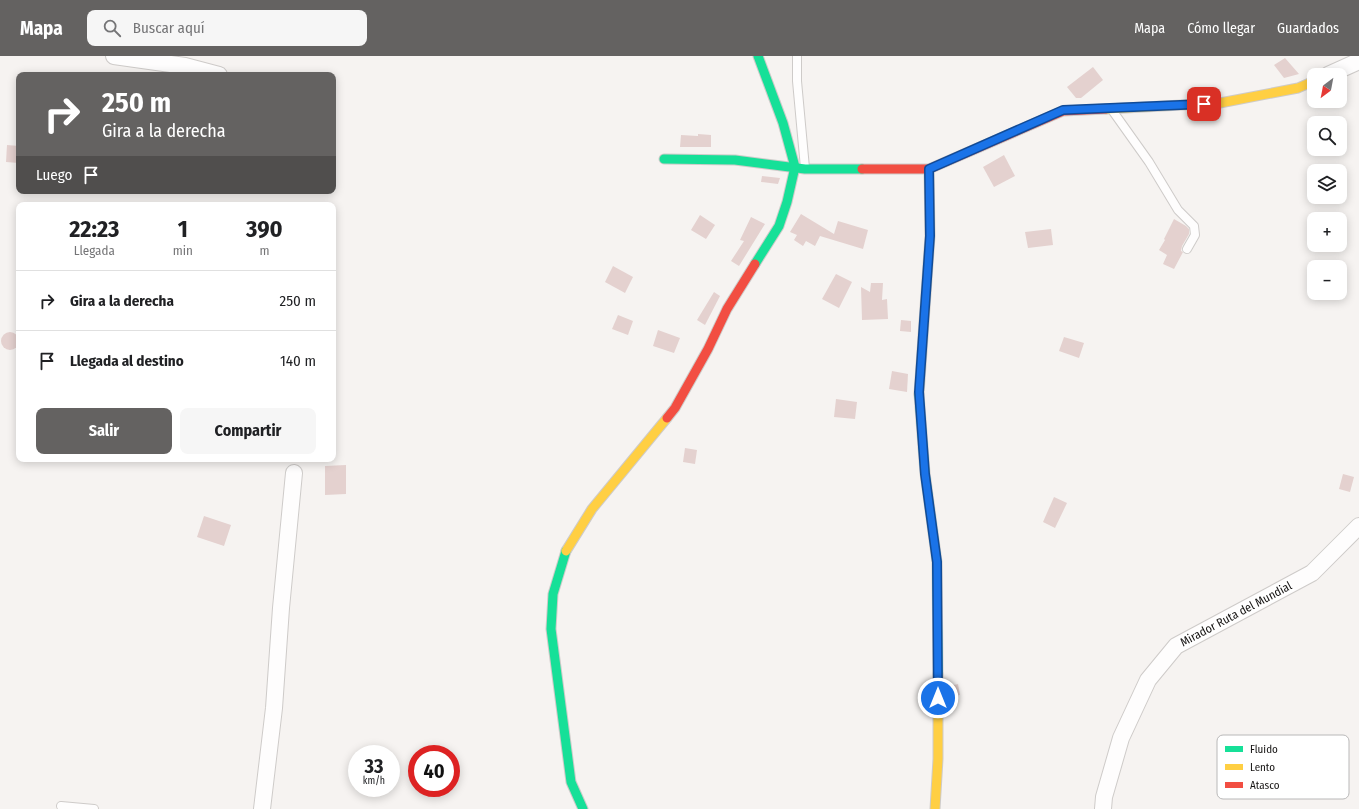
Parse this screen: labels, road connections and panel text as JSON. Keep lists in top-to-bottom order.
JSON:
{
  "streets": {
    "street": ["Mirador Ruta del Mundial"]
  },
  "legend": ["Fluido", "Lento", "Atasco"],
  "north": "bottom left",
  "page": {
    "header": "Mapa",
    "search": "Buscar aquí",
    "nav": ["Mapa", "Cómo llegar", "Guardados"],
    "map_buttons": ["+", "−"],
    "turn": ["250 m", "Gira a la derecha"],
    "then": "Luego",
    "eta": [
      "22:23",
      "Llegada",
      "1",
      "min",
      "390",
      "m"
    ],
    "list": [
      {
        "name": "Gira a la derecha",
        "value": "250 m"
      },
      {
        "name": "Llegada al destino",
        "value": "140 m"
      }
    ],
    "buttons": ["Salir", "Compartir"],
    "speed": "33 km/h",
    "limit": "40"
  }
}
